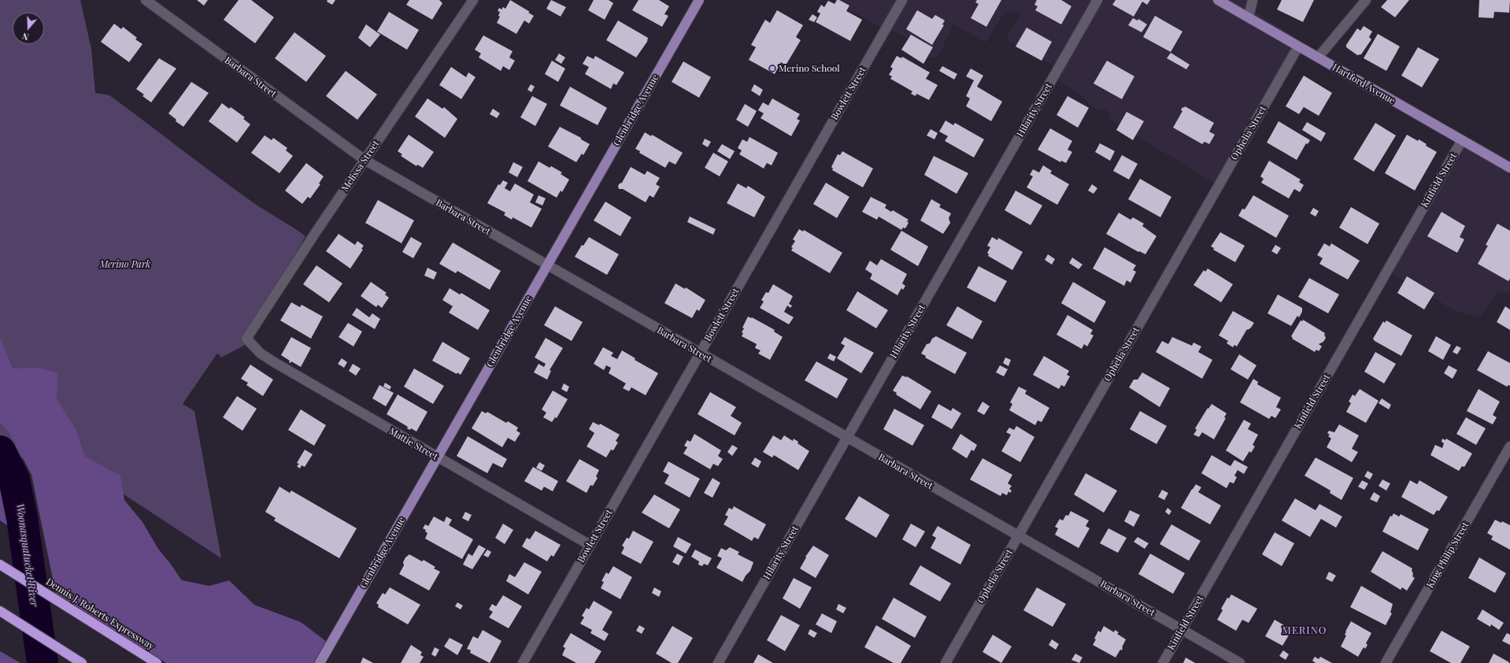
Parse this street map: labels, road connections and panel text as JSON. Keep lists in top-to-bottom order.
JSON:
{
  "streets": {
    "highway": ["Dennis J. Roberts Expressway"],
    "main road": ["Hartford Avenue", "Glenbridge Avenue"],
    "street": [
      "Barbara Street",
      "Bowlett Street",
      "Hilarity Street",
      "Ophelia Street",
      "Melissa Street",
      "Kinfield Street",
      "Mattie Street",
      "King Philip Street"
    ]
  },
  "crossings": [
    ["Barbara Street", "Bowlett Street"],
    ["Barbara Street", "Glenbridge Avenue"],
    ["Barbara Street", "Hilarity Street"],
    ["Barbara Street", "Ophelia Street"],
    ["Barbara Street", "Melissa Street"],
    ["Barbara Street", "Kinfield Street"],
    ["Hartford Avenue", "Ophelia Street"],
    ["Hartford Avenue", "Kinfield Street"],
    ["Bowlett Street", "Mattie Street"],
    ["Glenbridge Avenue", "Mattie Street"],
    ["Melissa Street", "Mattie Street"]
  ],
  "districts": ["MERINO"],
  "water": ["Woonasquatucket River"],
  "parks": ["Merino Park"],
  "places": ["Merino School"],
  "north": "bottom"
}
